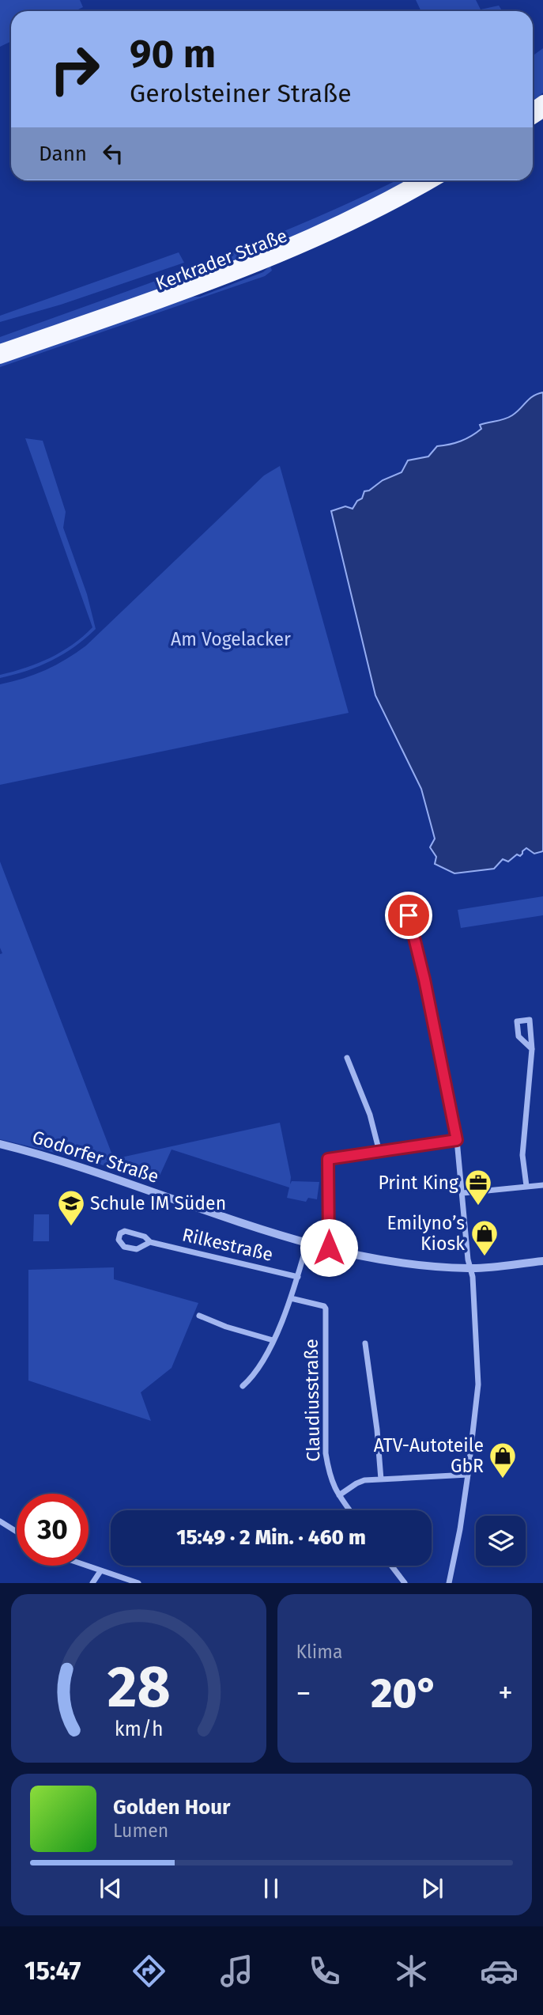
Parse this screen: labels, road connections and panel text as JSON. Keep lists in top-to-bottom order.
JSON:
{
  "streets": {
    "highway": ["Kerkrader Straße"],
    "street": ["Godorfer Straße", "Rilkestraße", "Claudiusstraße"]
  },
  "parks": ["Am Vogelacker"],
  "places": {
    "office": ["Print King"],
    "school or university": ["Schule IM Süden"],
    "shop": ["Emilyno’s Kiosk", "ATV-Autoteile GbR"]
  },
  "page": {
    "turn": ["90 m", "Gerolsteiner Straße"],
    "then": "Dann",
    "limit": "30",
    "trip": "15:49 · 2 Min. · 460 m",
    "tile": "Klima",
    "heat": ["−", "20°", "+"],
    "song": ["Golden Hour", "Lumen"],
    "tabs": "15:47",
    "gauge": ["28", "km/h"]
  }
}
